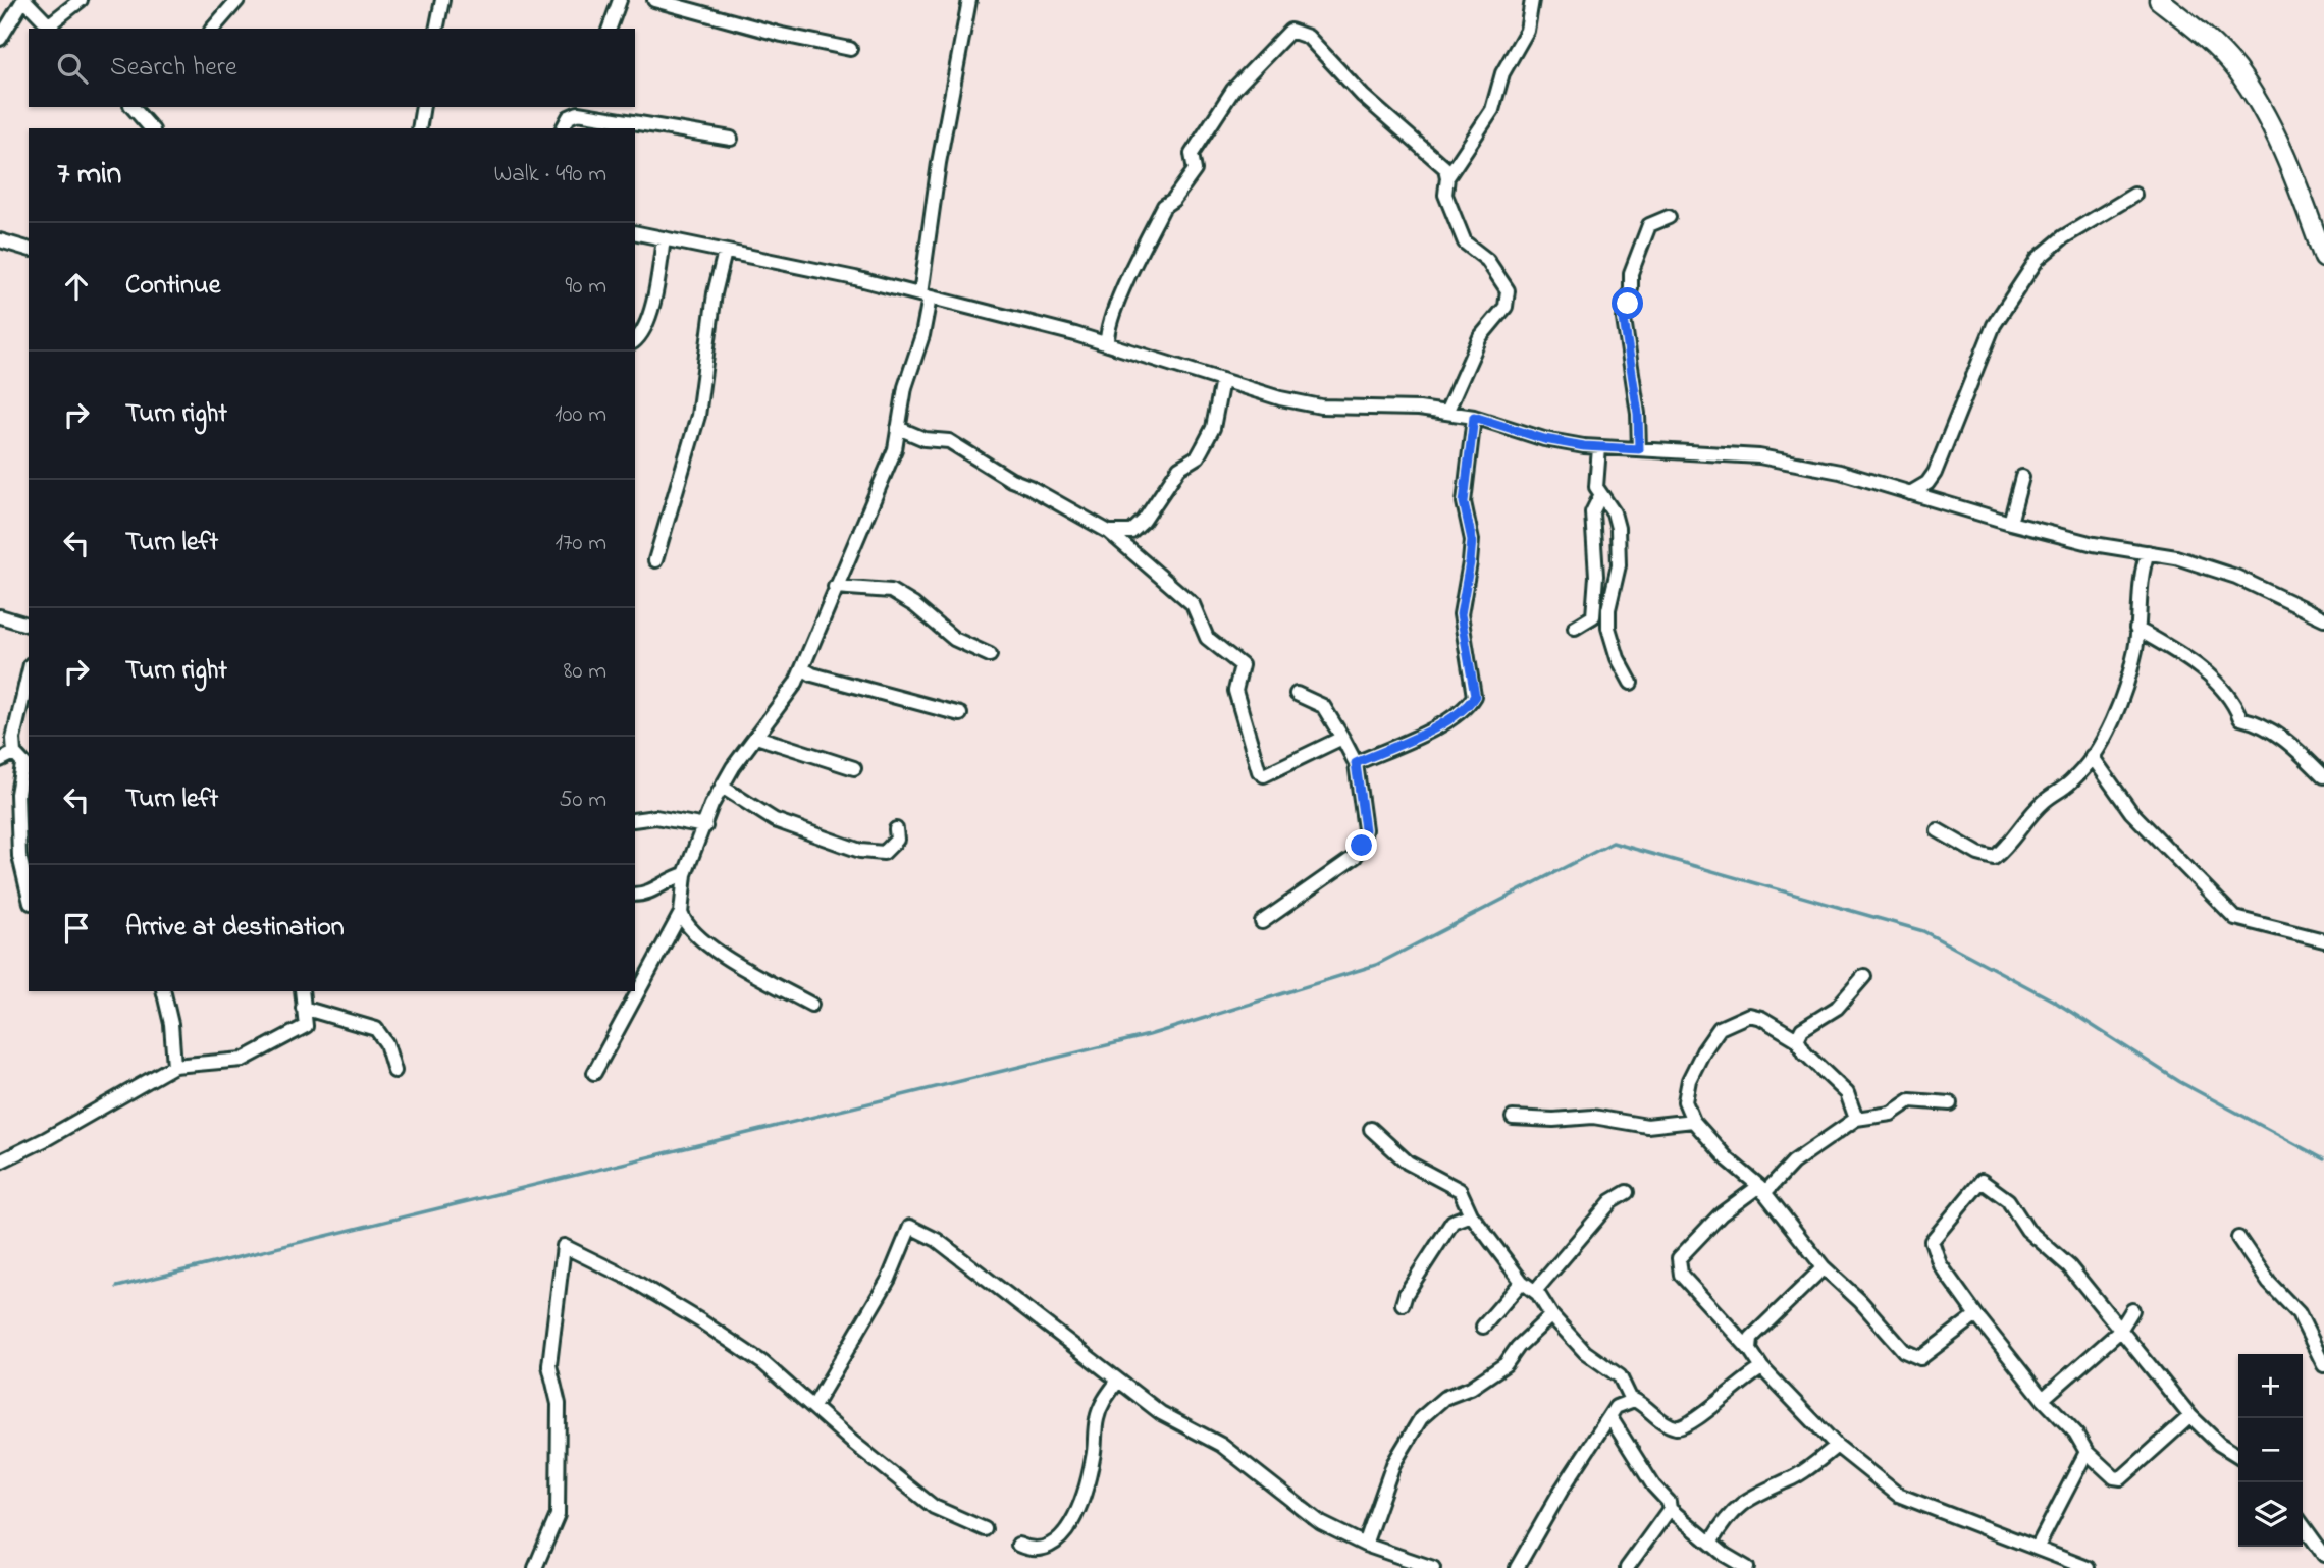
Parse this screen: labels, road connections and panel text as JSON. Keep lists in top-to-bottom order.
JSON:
{
  "page": {
    "search": "Search here",
    "heading": ["7 min", "Walk · 490 m"],
    "list": [
      ["Continue", "90 m"],
      ["Turn right", "100 m"],
      ["Turn left", "170 m"],
      ["Turn right", "80 m"],
      ["Turn left", "50 m"],
      "Arrive at destination"
    ],
    "map_buttons": ["+", "−"]
  }
}
